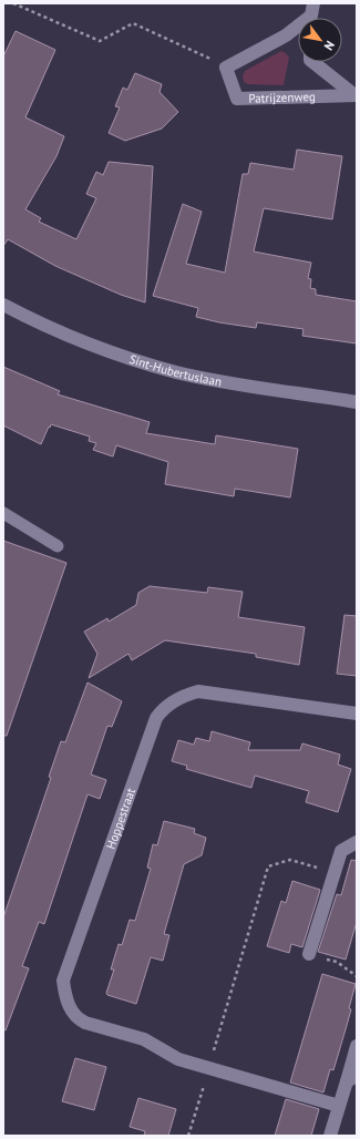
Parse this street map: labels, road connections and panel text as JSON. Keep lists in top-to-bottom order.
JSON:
{
  "streets": {
    "street": ["Patrijzenweg", "Sint-Hubertuslaan", "Hoppestraat"]
  },
  "north": "bottom right"
}
